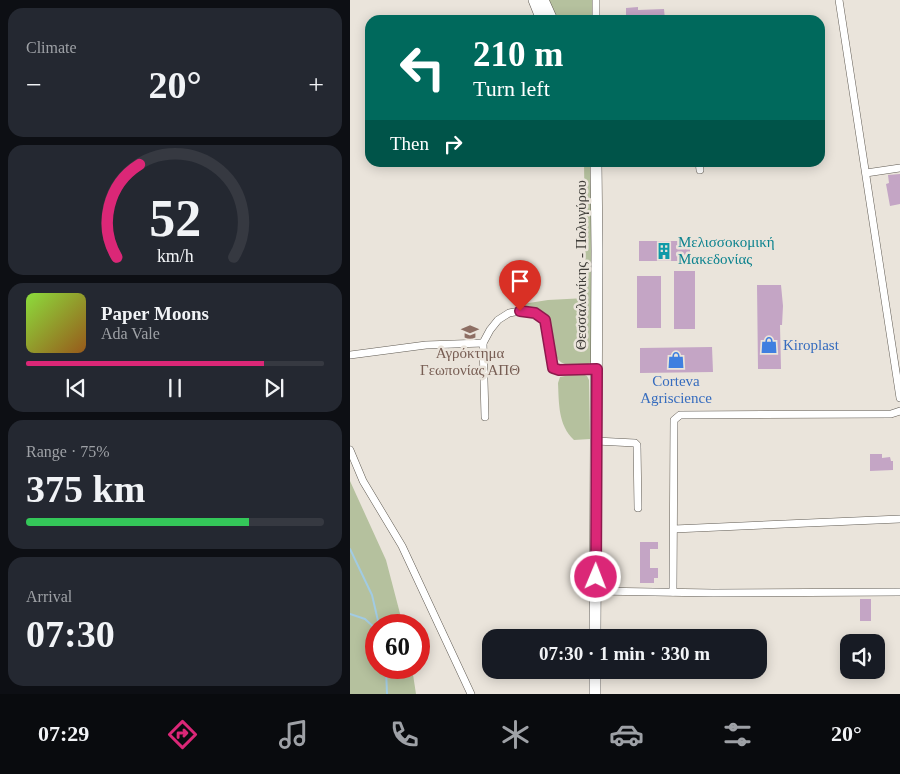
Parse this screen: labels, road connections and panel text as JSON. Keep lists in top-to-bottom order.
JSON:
{
  "streets": {
    "main road": ["Θεσσαλονίκης - Πολυγύρου"]
  },
  "places": {
    "building": ["Μελισσοκομική Μακεδονίας"],
    "school or university": ["Αγρόκτημα Γεωπονίας ΑΠΘ"],
    "shop": ["Kiroplast", "Corteva Agriscience"]
  },
  "page": {
    "tile": [
      "Climate",
      ["Range · 75%", "375 km"],
      ["Arrival", "07:30"]
    ],
    "turn": ["210 m", "Turn left"],
    "heat": ["−", "20°", "+"],
    "then": "Then",
    "song": ["Paper Moons", "Ada Vale"],
    "limit": "60",
    "trip": "07:30 · 1 min · 330 m",
    "tabs": ["07:29", "20°"],
    "gauge": ["52", "km/h"]
  }
}
